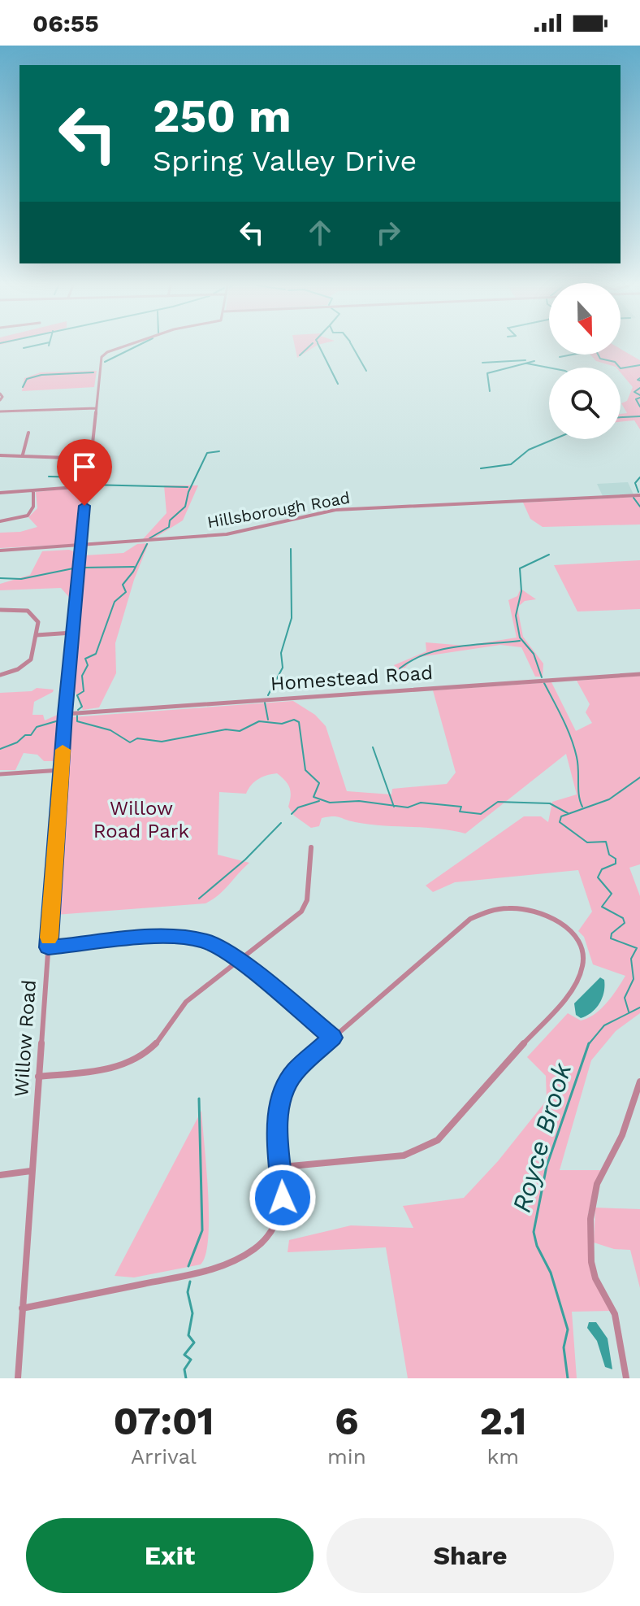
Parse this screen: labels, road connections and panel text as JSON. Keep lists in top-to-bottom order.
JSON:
{
  "streets": {
    "street": ["Hillsborough Road", "Homestead Road", "Willow Road"]
  },
  "crossings": [
    ["Hillsborough Road", "Willow Road"],
    ["Homestead Road", "Willow Road"]
  ],
  "water": ["Royce Brook"],
  "parks": ["Willow Road Park"],
  "north": "bottom",
  "page": {
    "status": "06:55",
    "turn": ["250 m", "Spring Valley Drive"],
    "eta": [
      "07:01",
      "Arrival",
      "6",
      "min",
      "2.1",
      "km"
    ],
    "buttons": ["Exit", "Share"]
  }
}
